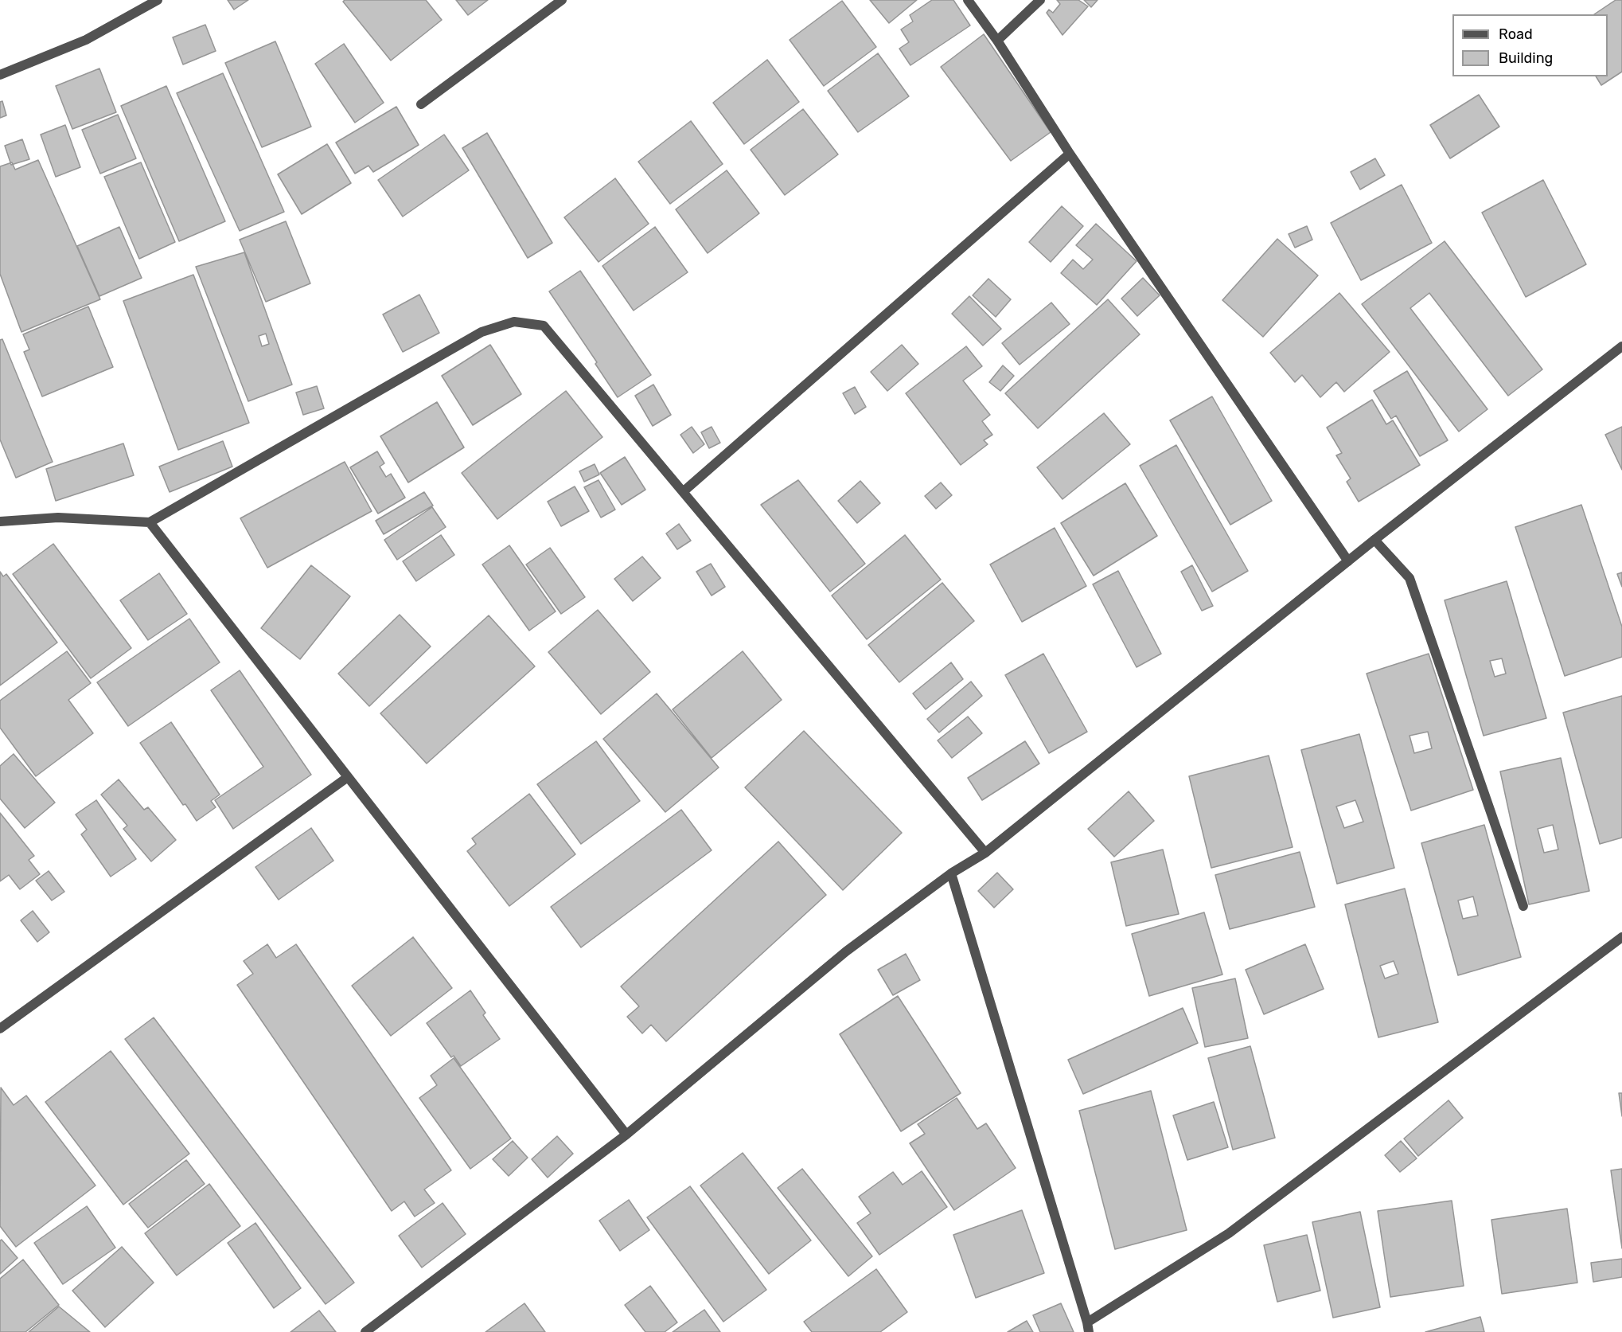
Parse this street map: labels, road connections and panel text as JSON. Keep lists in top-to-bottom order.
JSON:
{
  "legend": ["Road", "Building"]
}
